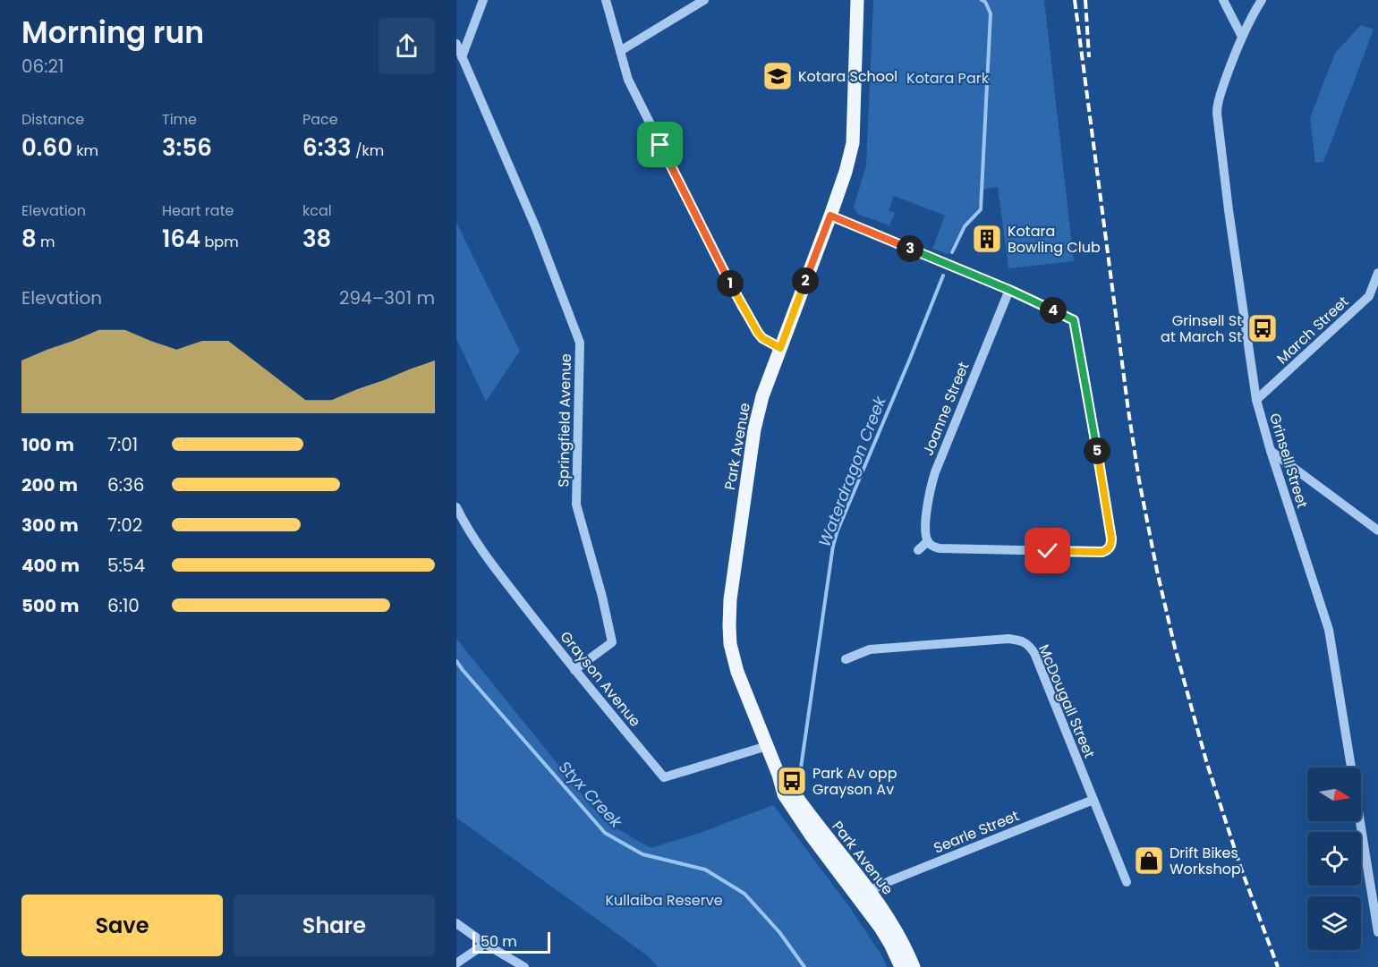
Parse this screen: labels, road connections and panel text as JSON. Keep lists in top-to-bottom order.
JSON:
{
  "streets": {
    "main road": ["Park Avenue"],
    "street": [
      "March Street",
      "Joanne Street",
      "Springfield Avenue",
      "Grinsell Street",
      "Grayson Avenue",
      "McDougall Street",
      "Searle Street"
    ]
  },
  "crossings": [
    ["March Street", "Grinsell Street"],
    ["Springfield Avenue", "Grayson Avenue"],
    ["Park Avenue", "Grayson Avenue"],
    ["Park Avenue", "Searle Street"],
    ["McDougall Street", "Searle Street"]
  ],
  "water": ["Waterdragon Creek", "Styx Creek"],
  "parks": ["Kotara Park", "Kullaiba Reserve"],
  "places": {
    "school or university": ["Kotara School"],
    "building": ["Kotara Bowling Club"],
    "bus stop": ["Grinsell St at March St", "Park Av opp Grayson Av"],
    "shop": ["Drift Bikes Workshop"]
  },
  "scale_bar": "50 m",
  "north": "right",
  "page": {
    "heading": ["Morning run", "06:21"],
    "stats": [
      ["Distance", "0.60 km"],
      ["Time", "3:56"],
      ["Pace", "6:33 /km"],
      ["Elevation", "8 m"],
      ["Heart rate", "164 bpm"],
      ["kcal", "38"]
    ],
    "pins": [
      "3",
      "2",
      "1",
      "4",
      "5"
    ],
    "chart": ["Elevation", "294–301 m"],
    "list": [
      {
        "name": "100 m",
        "note": "7:01"
      },
      {
        "name": "200 m",
        "note": "6:36"
      },
      {
        "name": "300 m",
        "note": "7:02"
      },
      {
        "name": "400 m",
        "note": "5:54"
      },
      {
        "name": "500 m",
        "note": "6:10"
      }
    ],
    "buttons": ["Save", "Share"],
    "scale": "50 m"
  }
}
